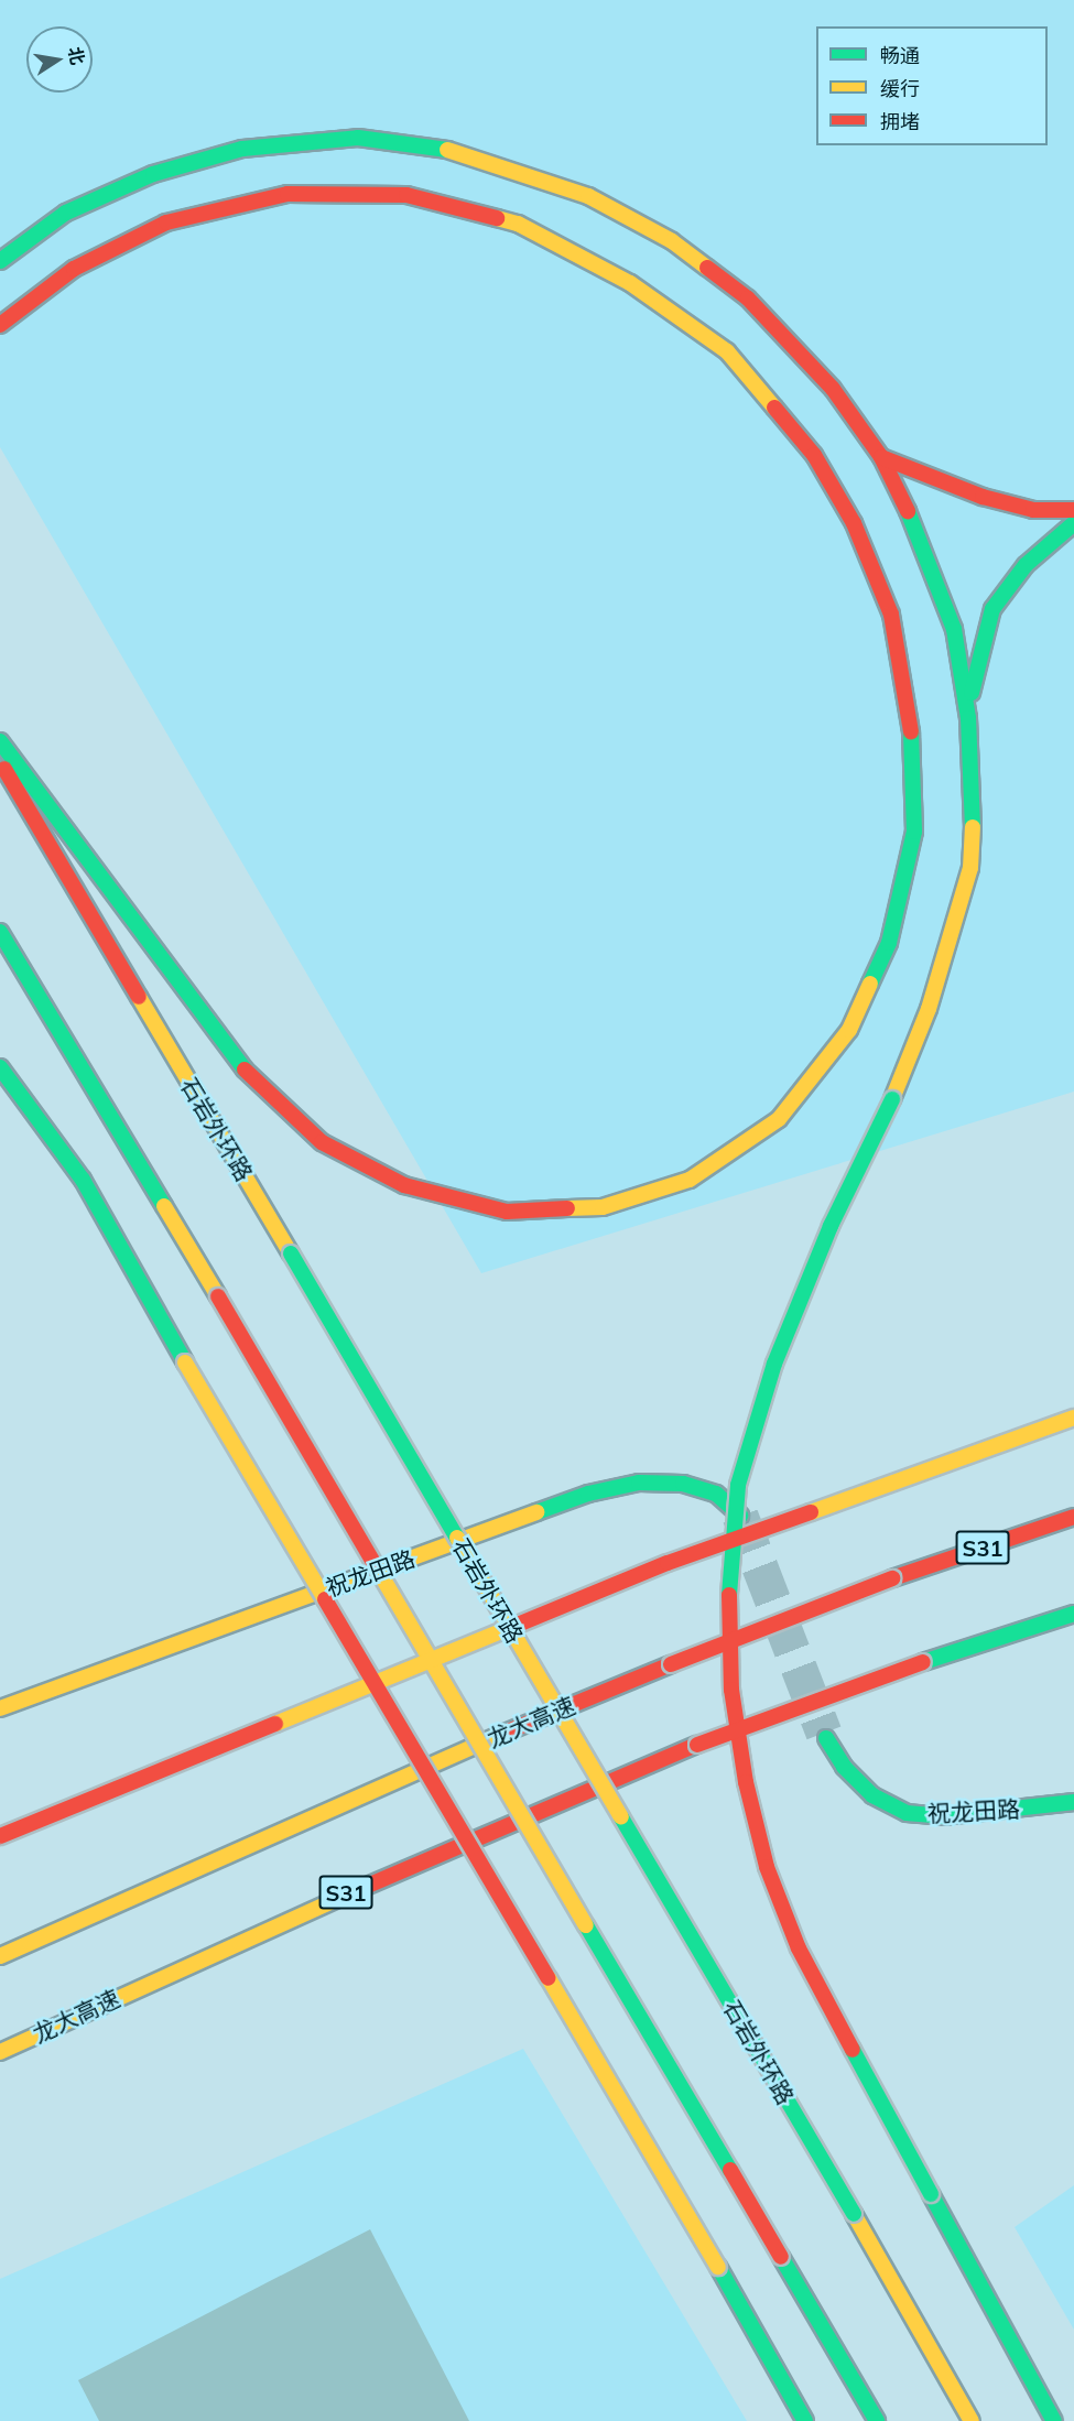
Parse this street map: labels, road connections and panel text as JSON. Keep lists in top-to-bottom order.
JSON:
{
  "streets": {
    "main road": [
      "石岩外环路",
      "S31",
      "祝龙田路",
      "龙大高速"
    ]
  },
  "legend": ["畅通", "缓行", "拥堵"],
  "north": "right"
}
